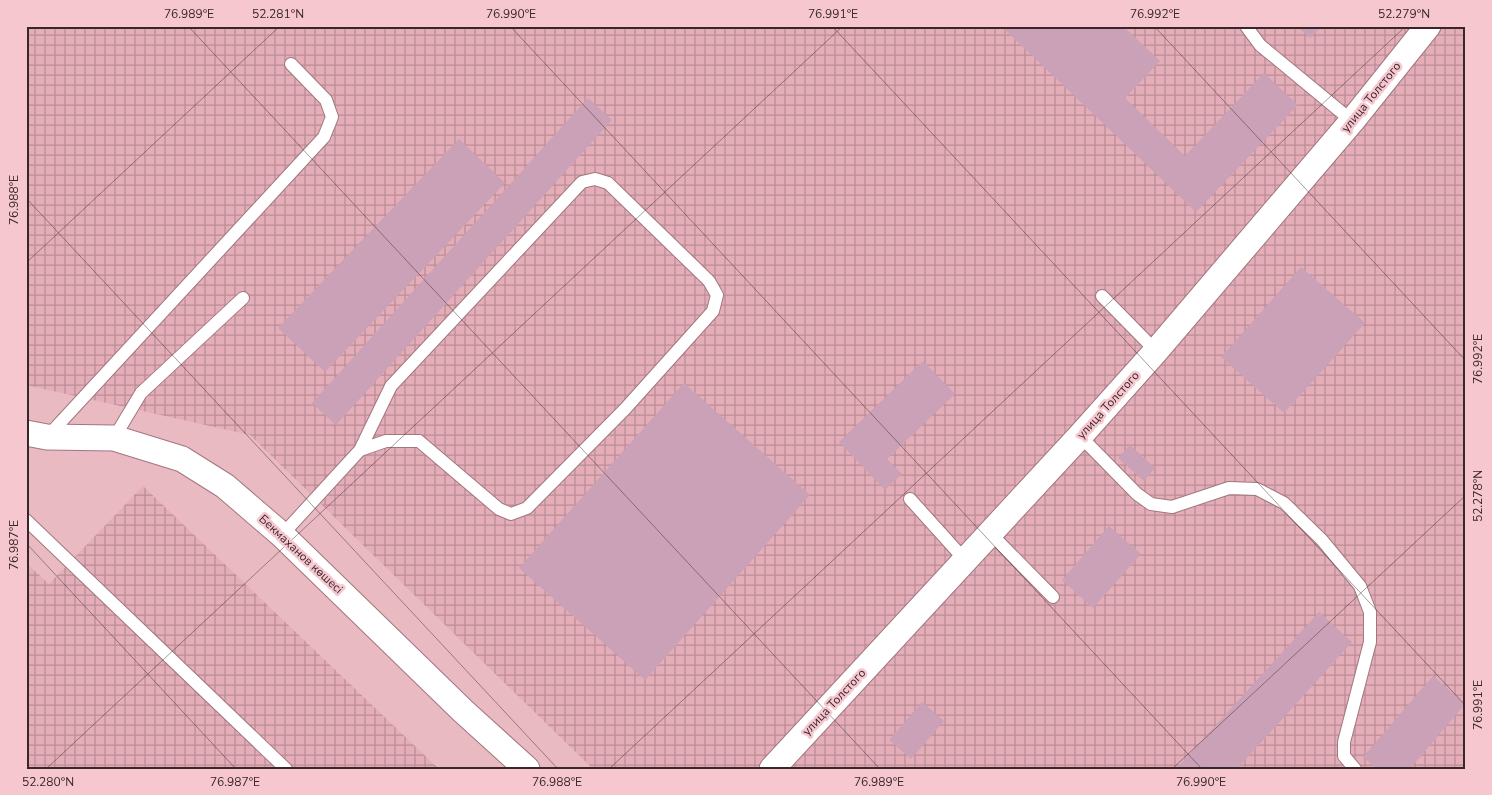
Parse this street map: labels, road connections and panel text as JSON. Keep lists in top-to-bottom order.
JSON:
{
  "streets": {
    "street": ["улица Толстого", "Бекмаханов көшесі"]
  },
  "coordinates": [
    "76.989°E",
    "52.281°N",
    "76.990°E",
    "76.991°E",
    "76.992°E",
    "52.279°N",
    "76.988°E",
    "52.278°N",
    "76.987°E",
    "52.280°N"
  ]
}
